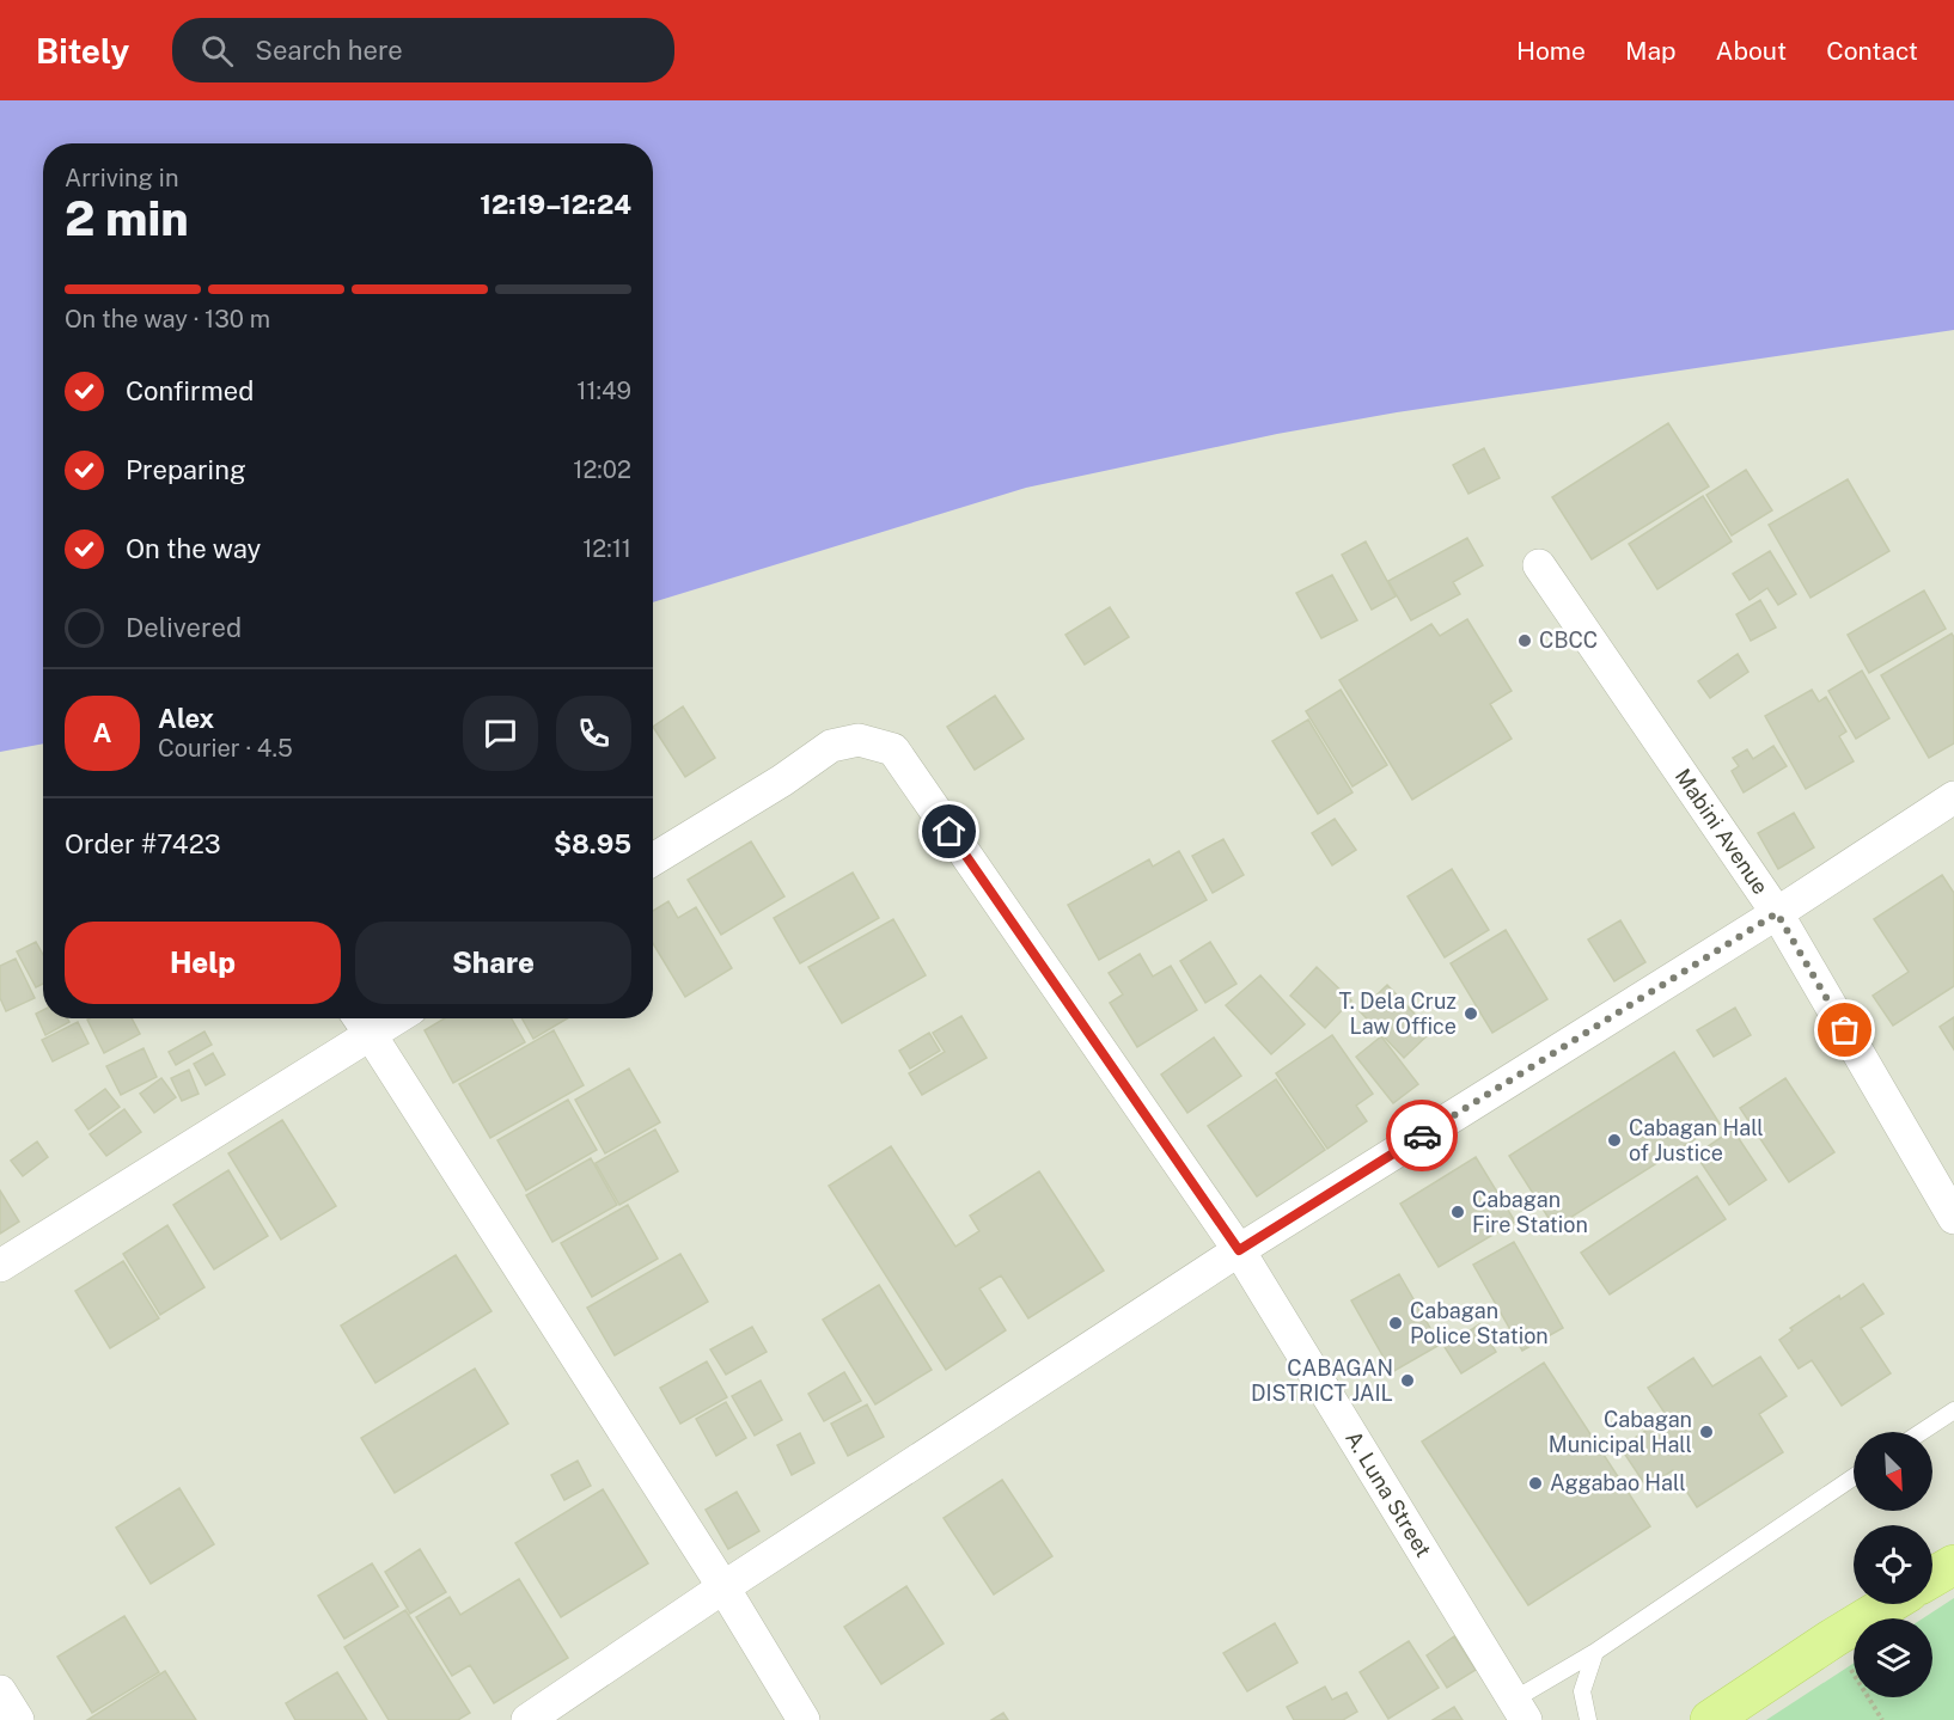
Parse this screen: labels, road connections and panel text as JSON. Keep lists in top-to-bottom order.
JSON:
{
  "streets": {
    "street": ["Mabini Avenue", "A. Luna Street"]
  },
  "places": [
    "CBCC",
    "T. Dela Cruz Law Office",
    "Cabagan Hall of Justice",
    "Cabagan Fire Station",
    "Cabagan Police Station",
    "CABAGAN DISTRICT JAIL",
    "Cabagan Municipal Hall",
    "Aggabao Hall"
  ],
  "north": "bottom right",
  "page": {
    "header": "Bitely",
    "search": "Search here",
    "nav": [
      "Home",
      "Map",
      "About",
      "Contact"
    ],
    "heading": ["2 min", "Arriving in", "12:19–12:24"],
    "panel": [
      "Alex",
      "Courier · 4.5",
      "Order #7423",
      "$8.95"
    ],
    "bar": "On the way · 130 m",
    "list": [
      ["Confirmed", "11:49"],
      ["Preparing", "12:02"],
      ["On the way", "12:11"],
      "Delivered"
    ],
    "round": "A",
    "buttons": ["Help", "Share"]
  }
}
